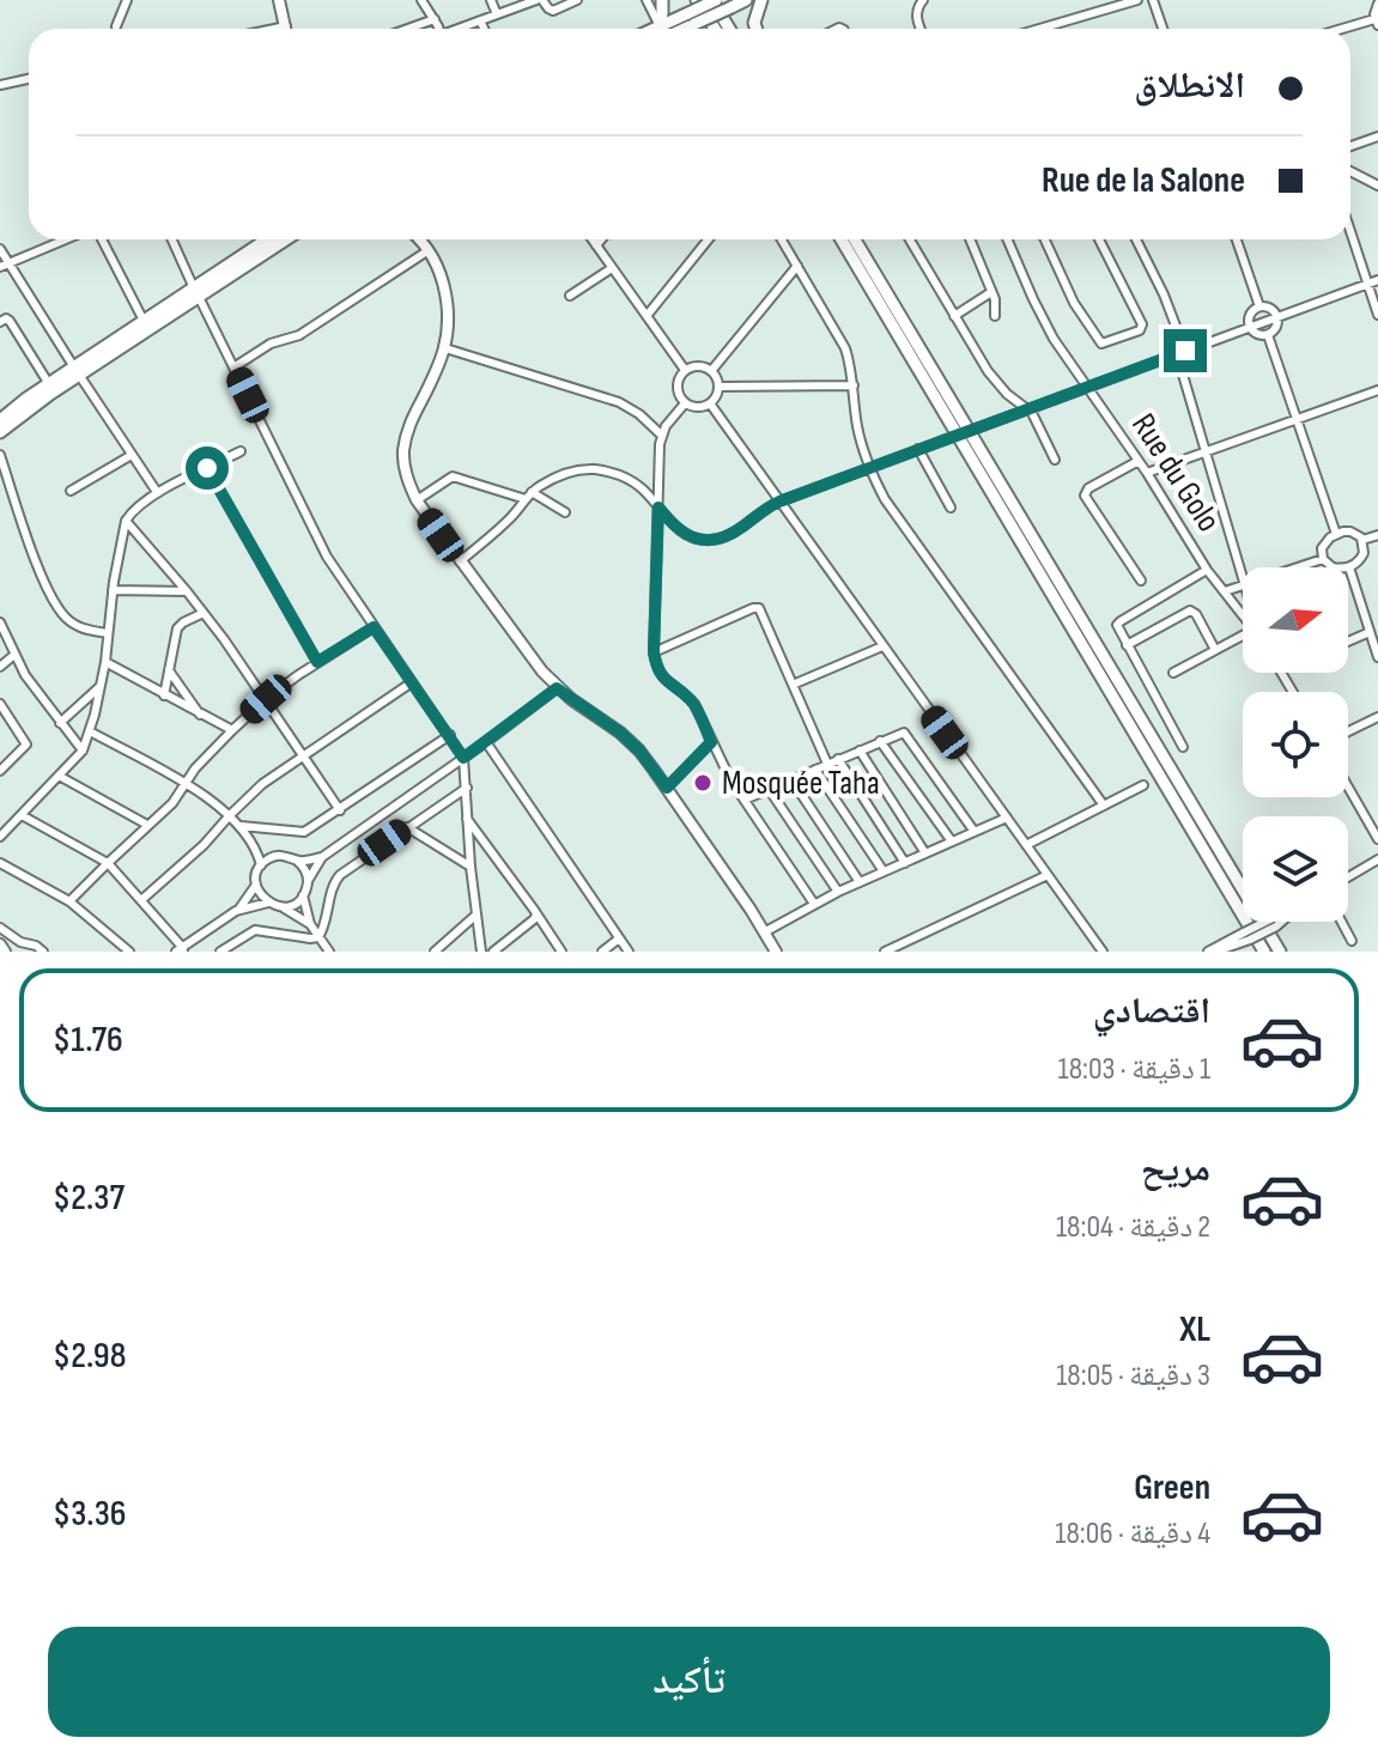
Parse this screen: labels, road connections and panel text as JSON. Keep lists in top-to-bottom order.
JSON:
{
  "streets": {
    "street": ["Rue du Golo"]
  },
  "places": ["Mosquée Taha"],
  "north": "right",
  "page": {
    "banner": ["الانطلاق", "Rue de la Salone"],
    "list": [
      {
        "name": "اقتصادي",
        "note": "1 دقيقة · 18:03",
        "value": "$1.76"
      },
      {
        "name": "مريح",
        "note": "2 دقيقة · 18:04",
        "value": "$2.37"
      },
      {
        "name": "XL",
        "note": "3 دقيقة · 18:05",
        "value": "$2.98"
      },
      {
        "name": "Green",
        "note": "4 دقيقة · 18:06",
        "value": "$3.36"
      }
    ],
    "buttons": "تأكيد"
  }
}
